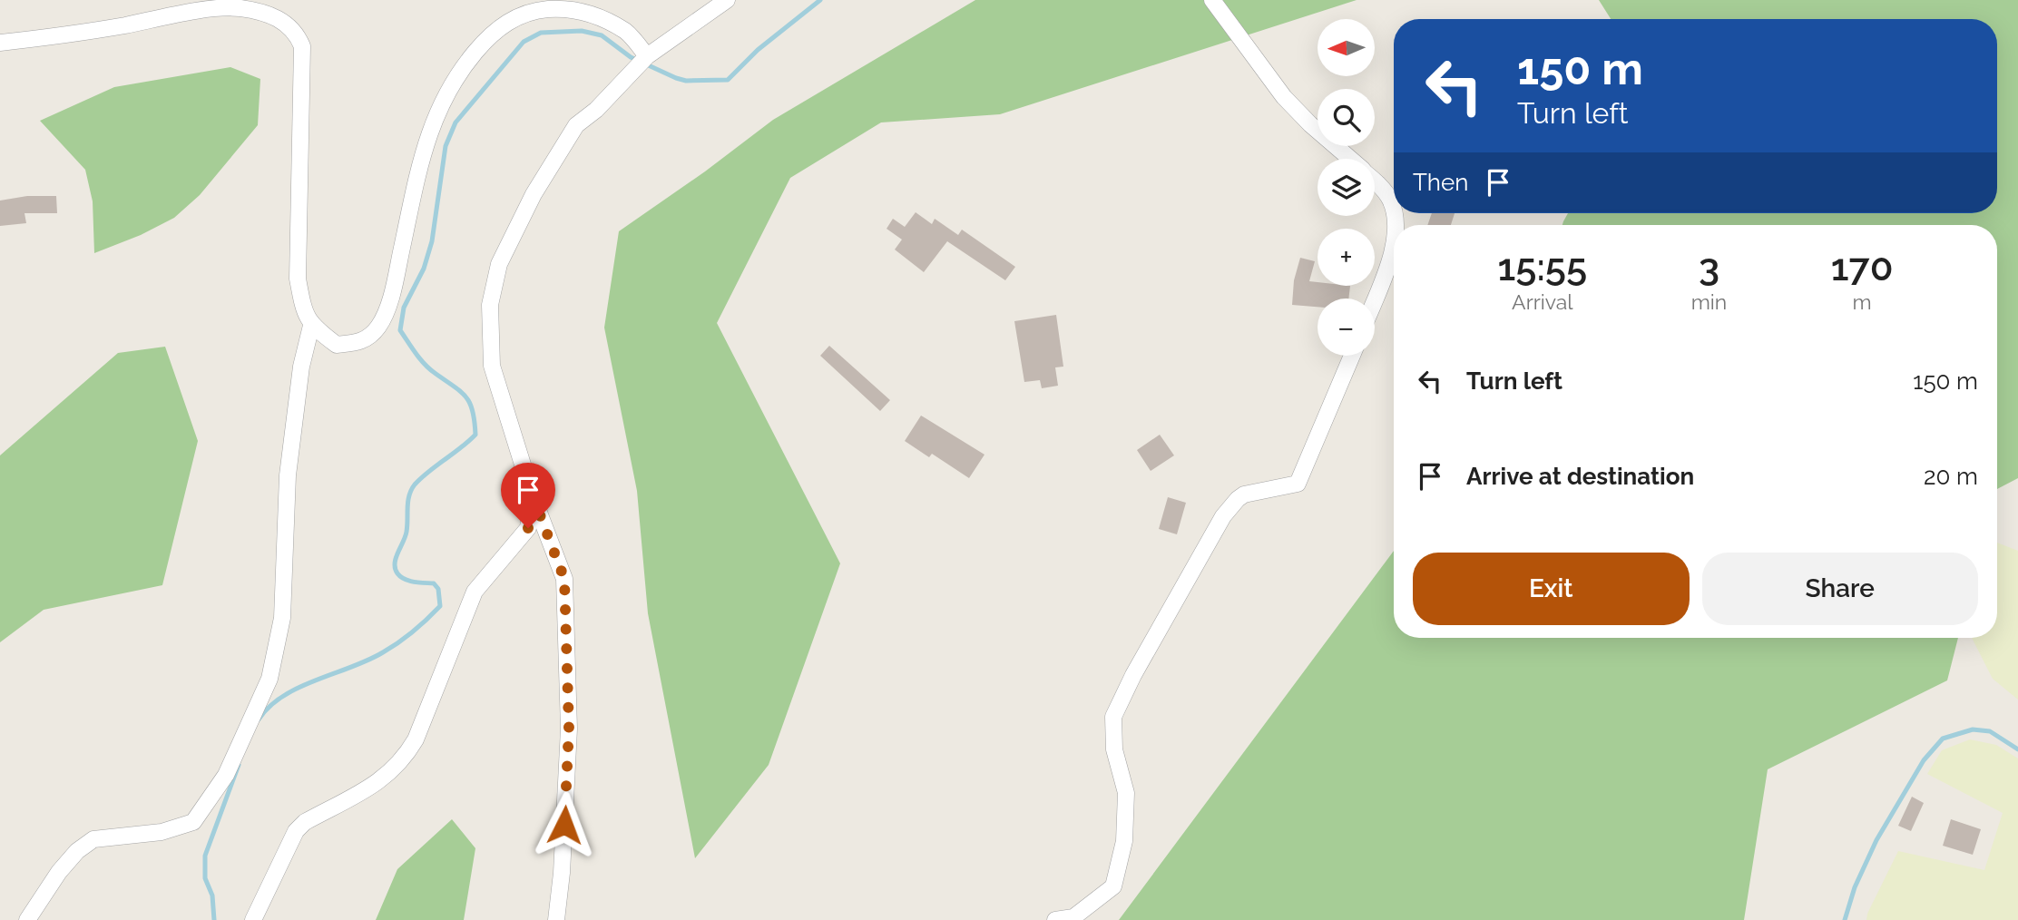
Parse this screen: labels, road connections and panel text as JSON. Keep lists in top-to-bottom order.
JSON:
{
  "north": "left",
  "page": {
    "map_buttons": ["+", "−"],
    "turn": ["150 m", "Turn left"],
    "then": "Then",
    "eta": [
      "15:55",
      "Arrival",
      "3",
      "min",
      "170",
      "m"
    ],
    "list": [
      {
        "name": "Turn left",
        "value": "150 m"
      },
      {
        "name": "Arrive at destination",
        "value": "20 m"
      }
    ],
    "buttons": ["Exit", "Share"]
  }
}
